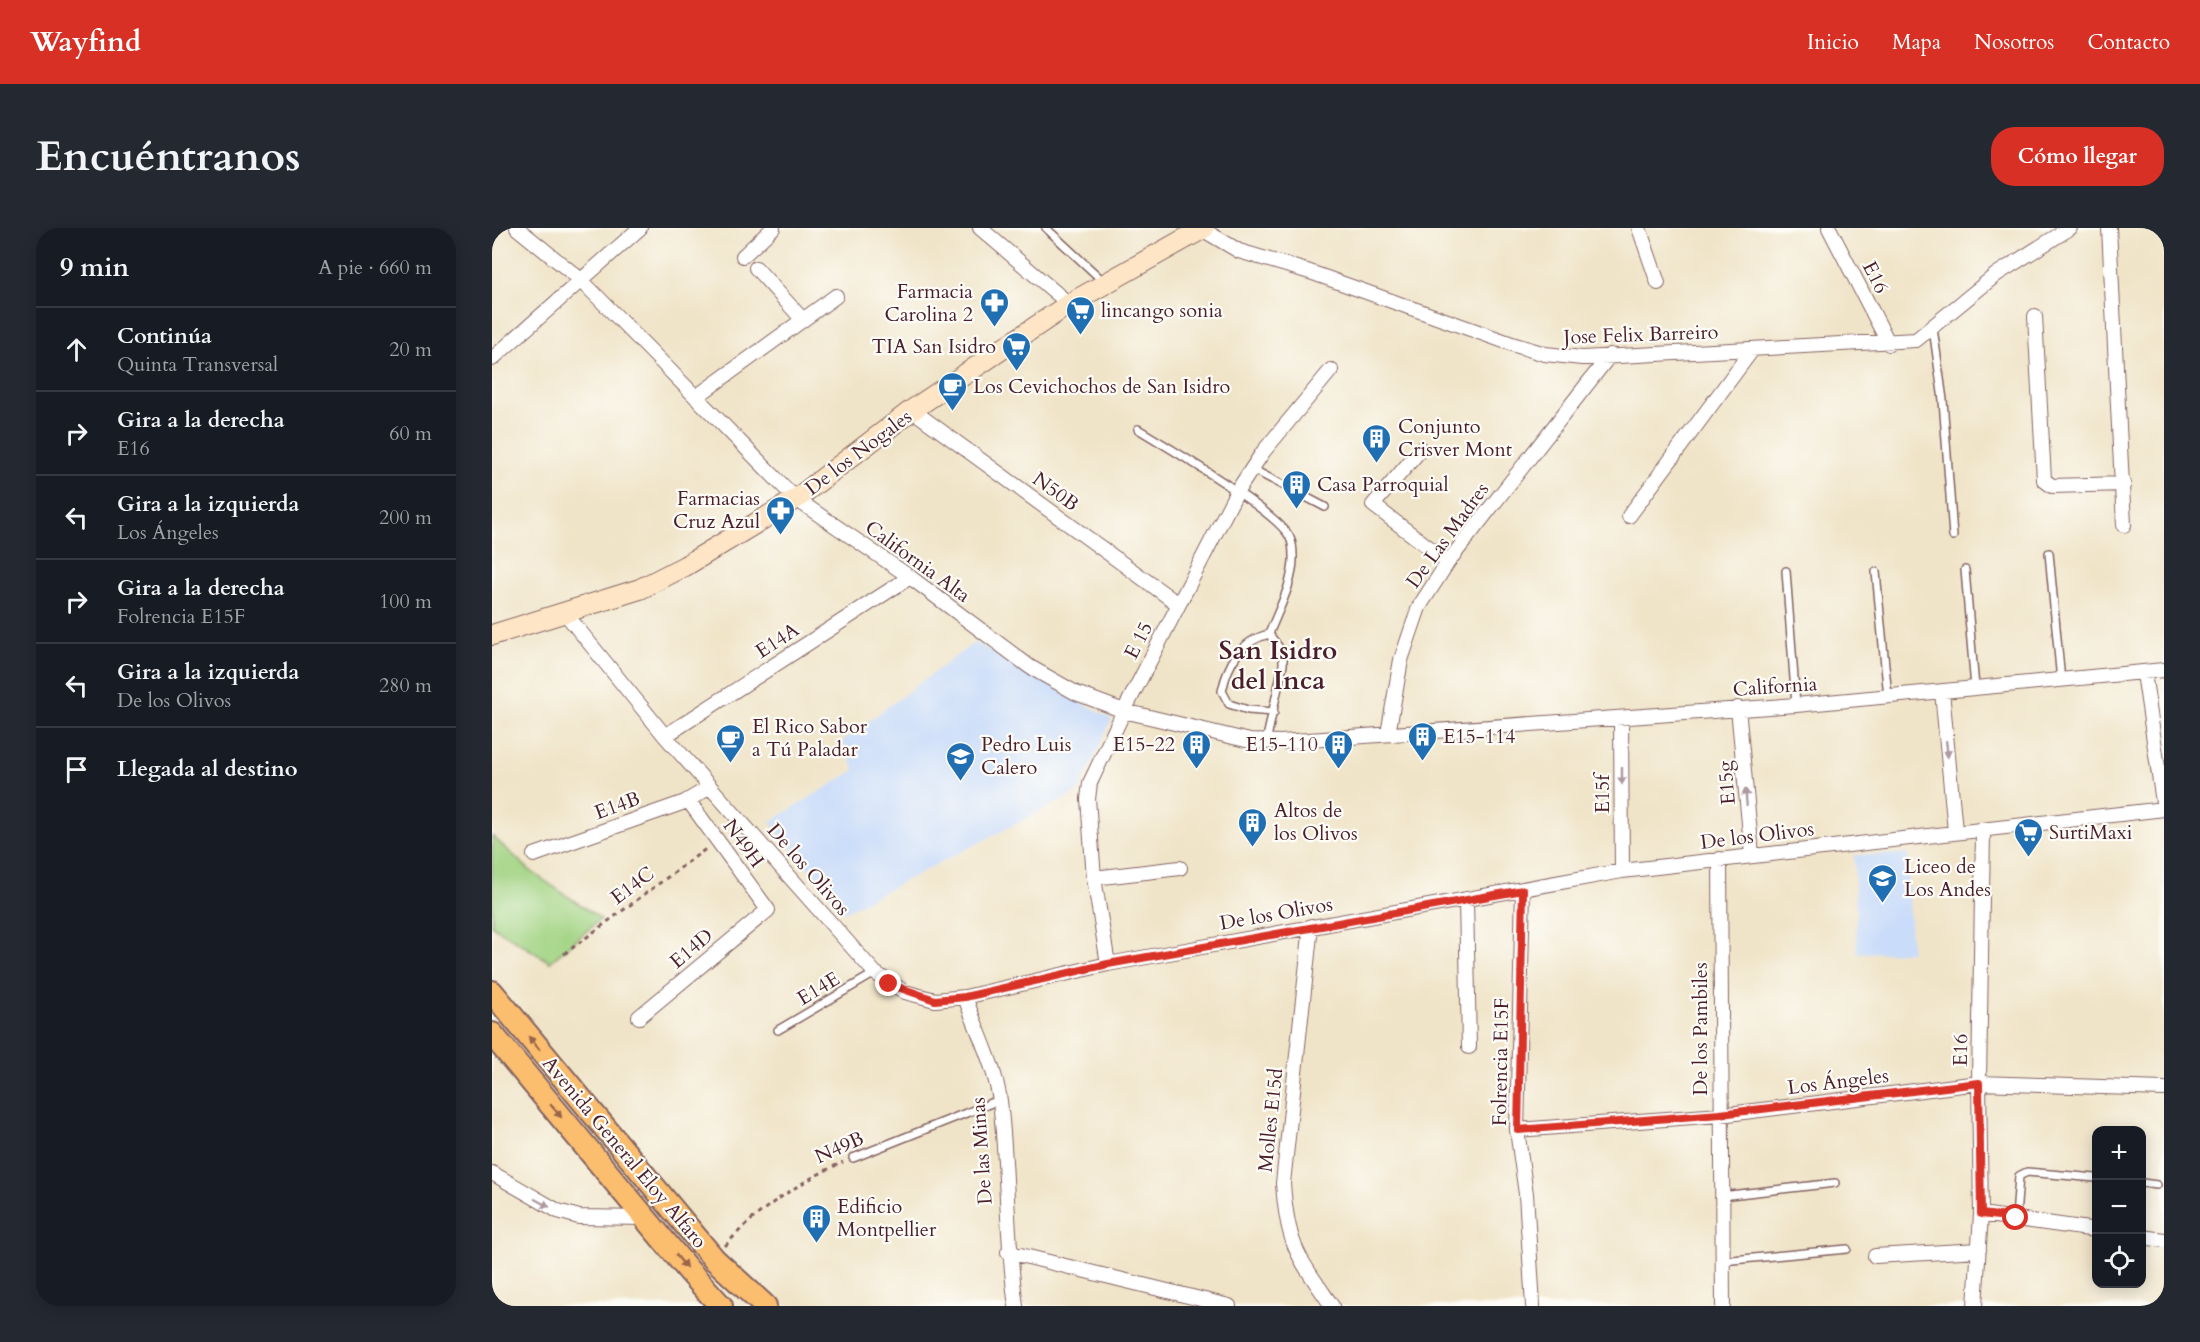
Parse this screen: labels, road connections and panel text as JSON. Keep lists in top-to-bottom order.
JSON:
{
  "streets": {
    "main road": ["Avenida General Eloy Alfaro"],
    "street": [
      "E16",
      "Jose Felix Barreiro",
      "De los Nogales",
      "N50B",
      "De Las Madres",
      "California Alta",
      "E14A",
      "E 15",
      "California",
      "E15g",
      "E15f",
      "E14B",
      "De los Olivos",
      "N49H",
      "E14D",
      "De los Pambiles",
      "Folrencia E15F",
      "Los Ángeles",
      "Molles E15d",
      "De las Minas"
    ],
    "lane": ["E14E", "N49B"],
    "path": ["E14C"]
  },
  "crossings": [
    ["E16", "Jose Felix Barreiro"],
    ["E16", "De los Olivos"],
    ["E16", "Los Ángeles"],
    ["Jose Felix Barreiro", "De los Nogales"],
    ["Jose Felix Barreiro", "De Las Madres"],
    ["De los Nogales", "N50B"],
    ["De los Nogales", "California Alta"],
    ["De los Nogales", "De los Olivos"],
    ["N50B", "E 15"],
    ["De Las Madres", "California Alta"],
    ["De Las Madres", "California"],
    ["California Alta", "E14A"],
    ["California Alta", "E 15"],
    ["California Alta", "California"],
    ["E14A", "De los Olivos"],
    ["E 15", "De los Olivos"],
    ["California", "E15g"],
    ["California", "E15f"],
    ["E15g", "De los Olivos"],
    ["E15f", "De los Olivos"],
    ["E14B", "De los Olivos"],
    ["E14B", "N49H"],
    ["De los Olivos", "E14E"],
    ["De los Olivos", "De los Pambiles"],
    ["De los Olivos", "Folrencia E15F"],
    ["De los Olivos", "Molles E15d"],
    ["De los Olivos", "De las Minas"],
    ["N49H", "E14C"],
    ["N49H", "E14D"],
    ["De los Pambiles", "Los Ángeles"],
    ["Folrencia E15F", "Los Ángeles"],
    ["N49B", "De las Minas"],
    ["N49B", "Avenida General Eloy Alfaro"]
  ],
  "one_way": ["E15g", "E15f"],
  "districts": ["San Isidro del Inca"],
  "places": {
    "pharmacy": ["Farmacia Carolina 2", "Farmacias Cruz Azul"],
    "supermarket": ["lincango sonia", "TIA San Isidro", "SurtiMaxi"],
    "cafe": ["Los Cevichochos de San Isidro", "El Rico Sabor a Tú Paladar"],
    "building": [
      "Conjunto Crisver Mont",
      "Casa Parroquial",
      "E15-114",
      "E15-22",
      "E15-110",
      "Altos de los Olivos",
      "Edificio Montpellier"
    ],
    "school or university": ["Pedro Luis Calero", "Liceo de Los Andes"]
  },
  "page": {
    "header": "Wayfind",
    "nav": [
      "Inicio",
      "Mapa",
      "Nosotros",
      "Contacto"
    ],
    "buttons": "Cómo llegar",
    "title": "Encuéntranos",
    "heading": ["9 min", "A pie · 660 m"],
    "list": [
      ["Continúa", "Quinta Transversal", "20 m"],
      ["Gira a la derecha", "E16", "60 m"],
      ["Gira a la izquierda", "Los Ángeles", "200 m"],
      ["Gira a la derecha", "Folrencia E15F", "100 m"],
      ["Gira a la izquierda", "De los Olivos", "280 m"],
      "Llegada al destino"
    ],
    "map_buttons": ["+", "−"]
  }
}
